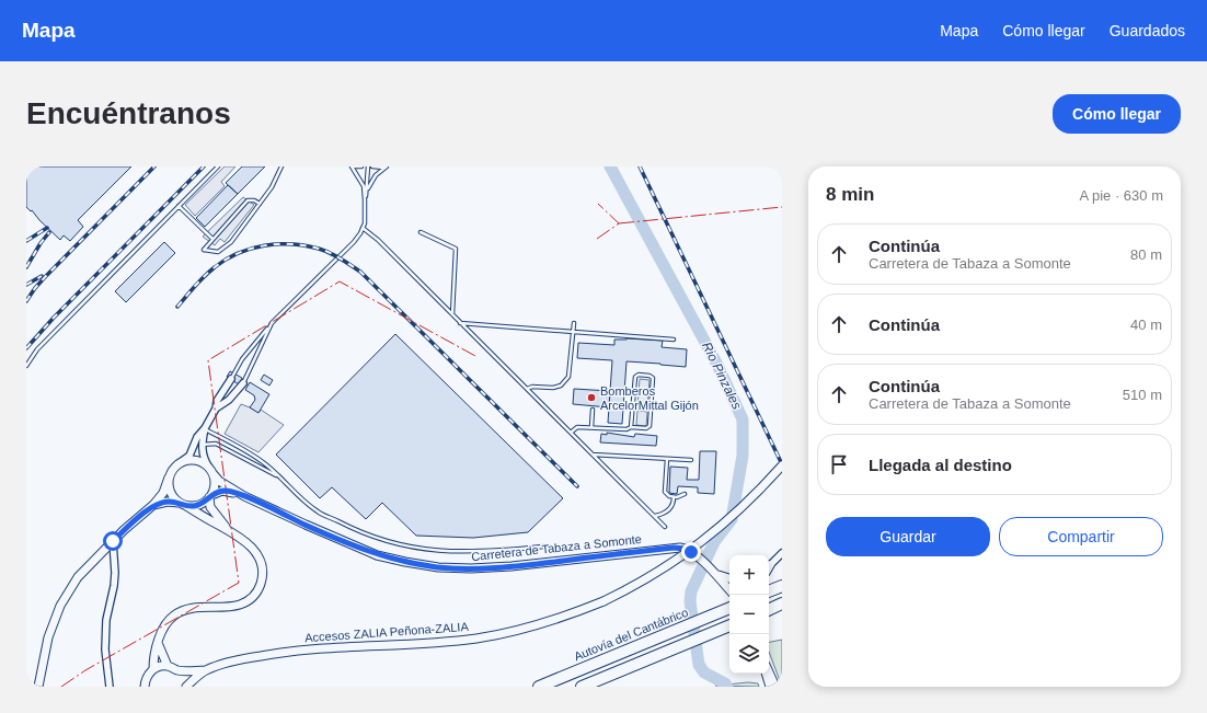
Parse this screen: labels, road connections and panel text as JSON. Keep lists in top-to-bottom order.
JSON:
{
  "streets": {
    "highway": ["Autovía del Cantábrico"],
    "street": ["Carretera de Tabaza a Somonte", "Accesos ZALIA Peñona-ZALIA"]
  },
  "water": ["Rio Pinzales"],
  "places": ["Bomberos ArcelorMittal Gijón"],
  "page": {
    "header": "Mapa",
    "nav": ["Mapa", "Cómo llegar", "Guardados"],
    "buttons": [
      "Cómo llegar",
      ["Guardar", "Compartir"]
    ],
    "title": "Encuéntranos",
    "heading": ["8 min", "A pie · 630 m"],
    "list": [
      ["Continúa", "Carretera de Tabaza a Somonte", "80 m"],
      ["Continúa", "40 m"],
      ["Continúa", "Carretera de Tabaza a Somonte", "510 m"],
      "Llegada al destino"
    ],
    "map_buttons": ["+", "−"]
  }
}
